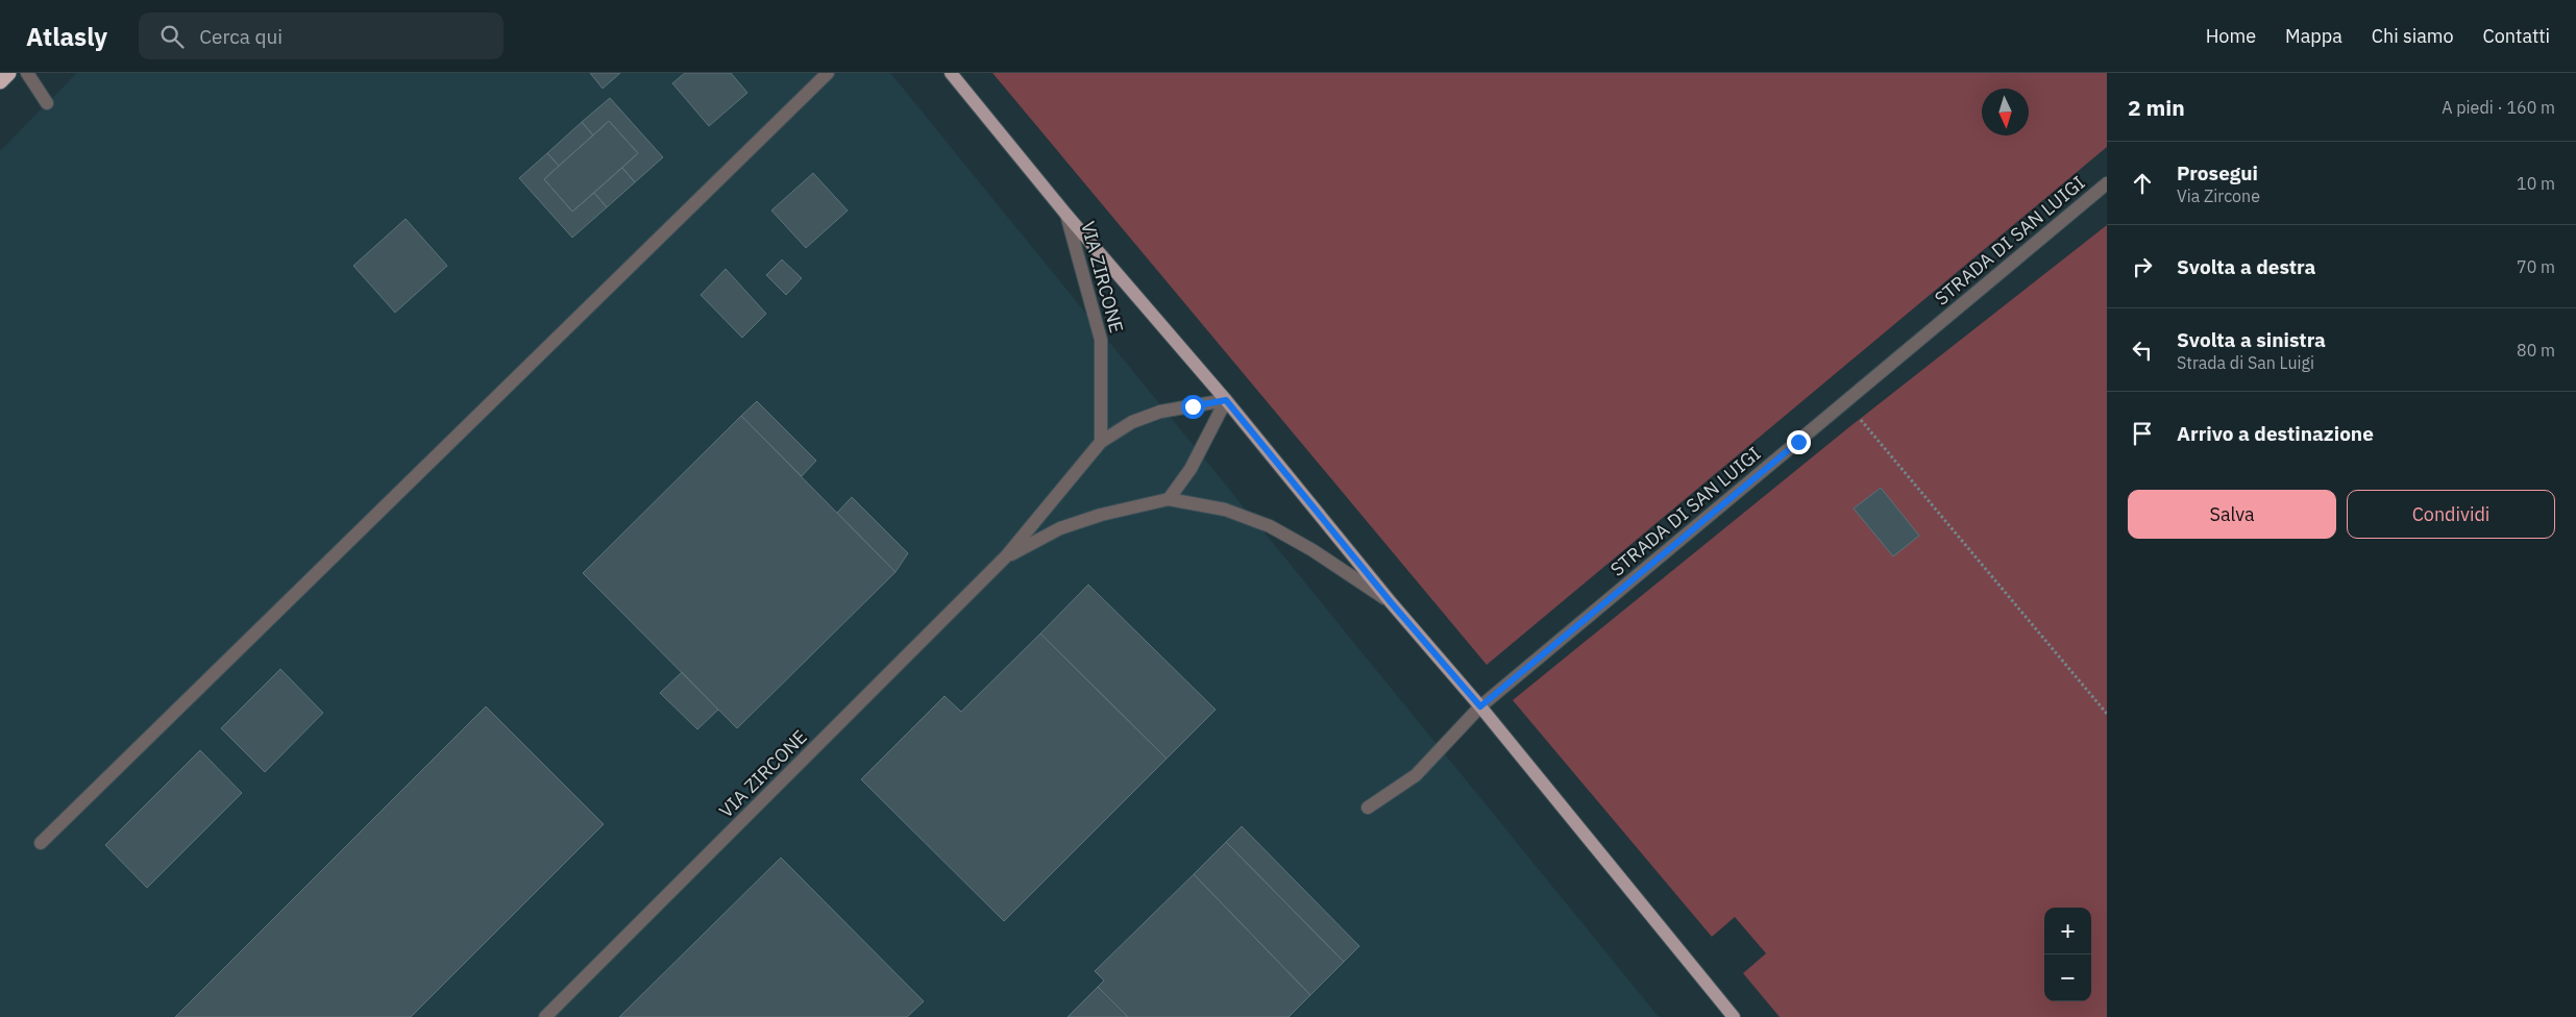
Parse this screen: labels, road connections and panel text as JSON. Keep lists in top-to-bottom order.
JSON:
{
  "streets": {
    "street": ["STRADA DI SAN LUIGI", "VIA ZIRCONE"]
  },
  "north": "bottom",
  "page": {
    "header": "Atlasly",
    "search": "Cerca qui",
    "nav": [
      "Home",
      "Mappa",
      "Chi siamo",
      "Contatti"
    ],
    "heading": ["2 min", "A piedi · 160 m"],
    "list": [
      ["Prosegui", "Via Zircone", "10 m"],
      ["Svolta a destra", "70 m"],
      ["Svolta a sinistra", "Strada di San Luigi", "80 m"],
      "Arrivo a destinazione"
    ],
    "buttons": ["Salva", "Condividi"],
    "map_buttons": ["+", "−"]
  }
}
